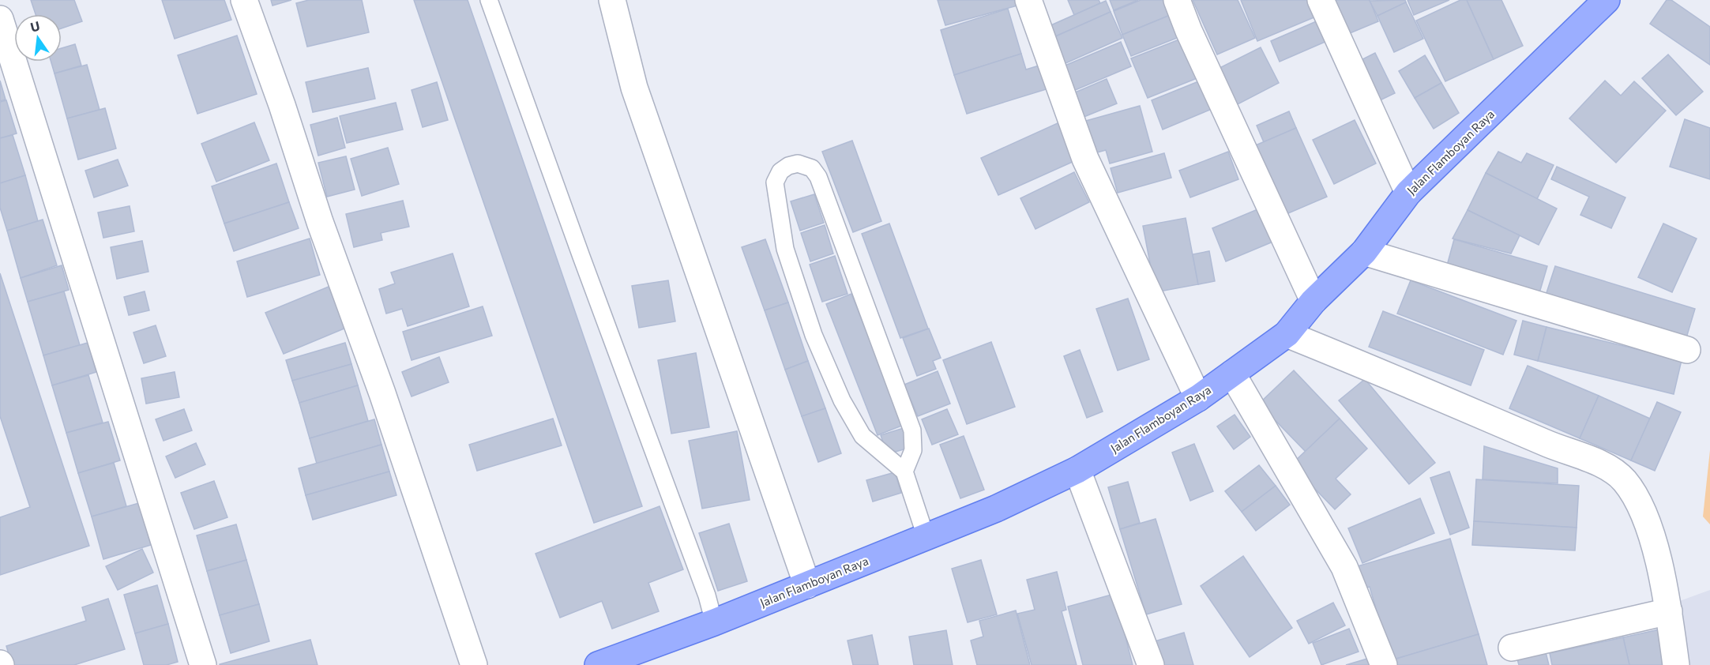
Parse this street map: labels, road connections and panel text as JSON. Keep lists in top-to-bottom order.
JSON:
{
  "streets": {
    "main road": ["Jalan Flamboyan Raya"]
  },
  "north": "top"
}
